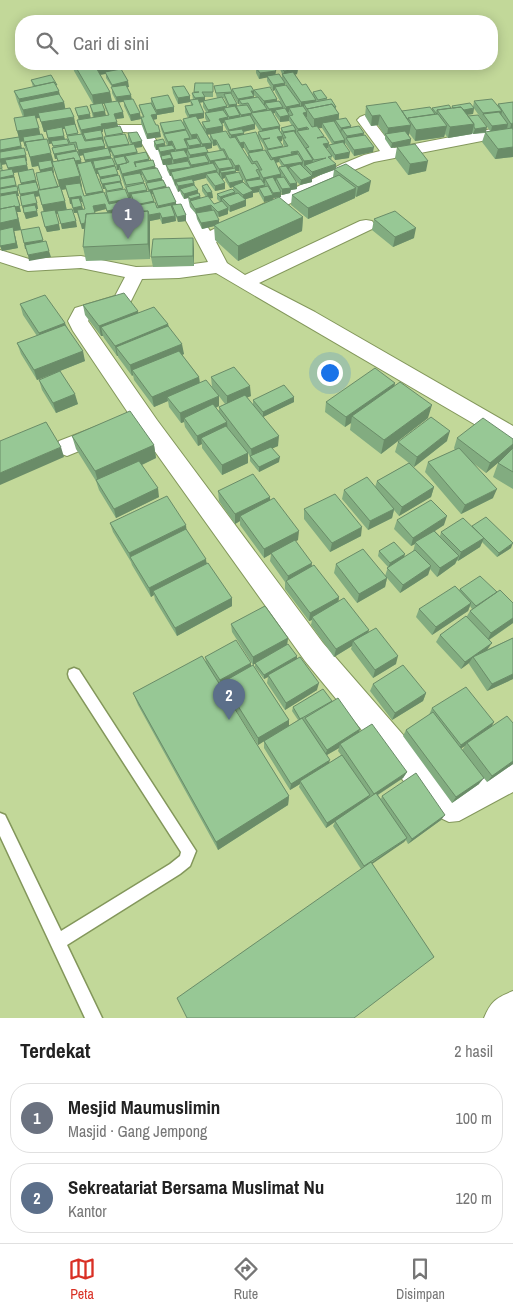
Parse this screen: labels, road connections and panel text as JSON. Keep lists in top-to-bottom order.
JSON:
{
  "page": {
    "search": "Cari di sini",
    "pins": ["1", "2"],
    "heading": ["Terdekat", "2 hasil"],
    "list": [
      {
        "mark": "1",
        "name": "Mesjid Maumuslimin",
        "note": "Masjid · Gang Jempong",
        "value": "100 m"
      },
      {
        "mark": "2",
        "name": "Sekreatariat Bersama Muslimat Nu",
        "note": "Kantor",
        "value": "120 m"
      }
    ],
    "nav": ["Peta", "Rute", "Disimpan"]
  }
}
